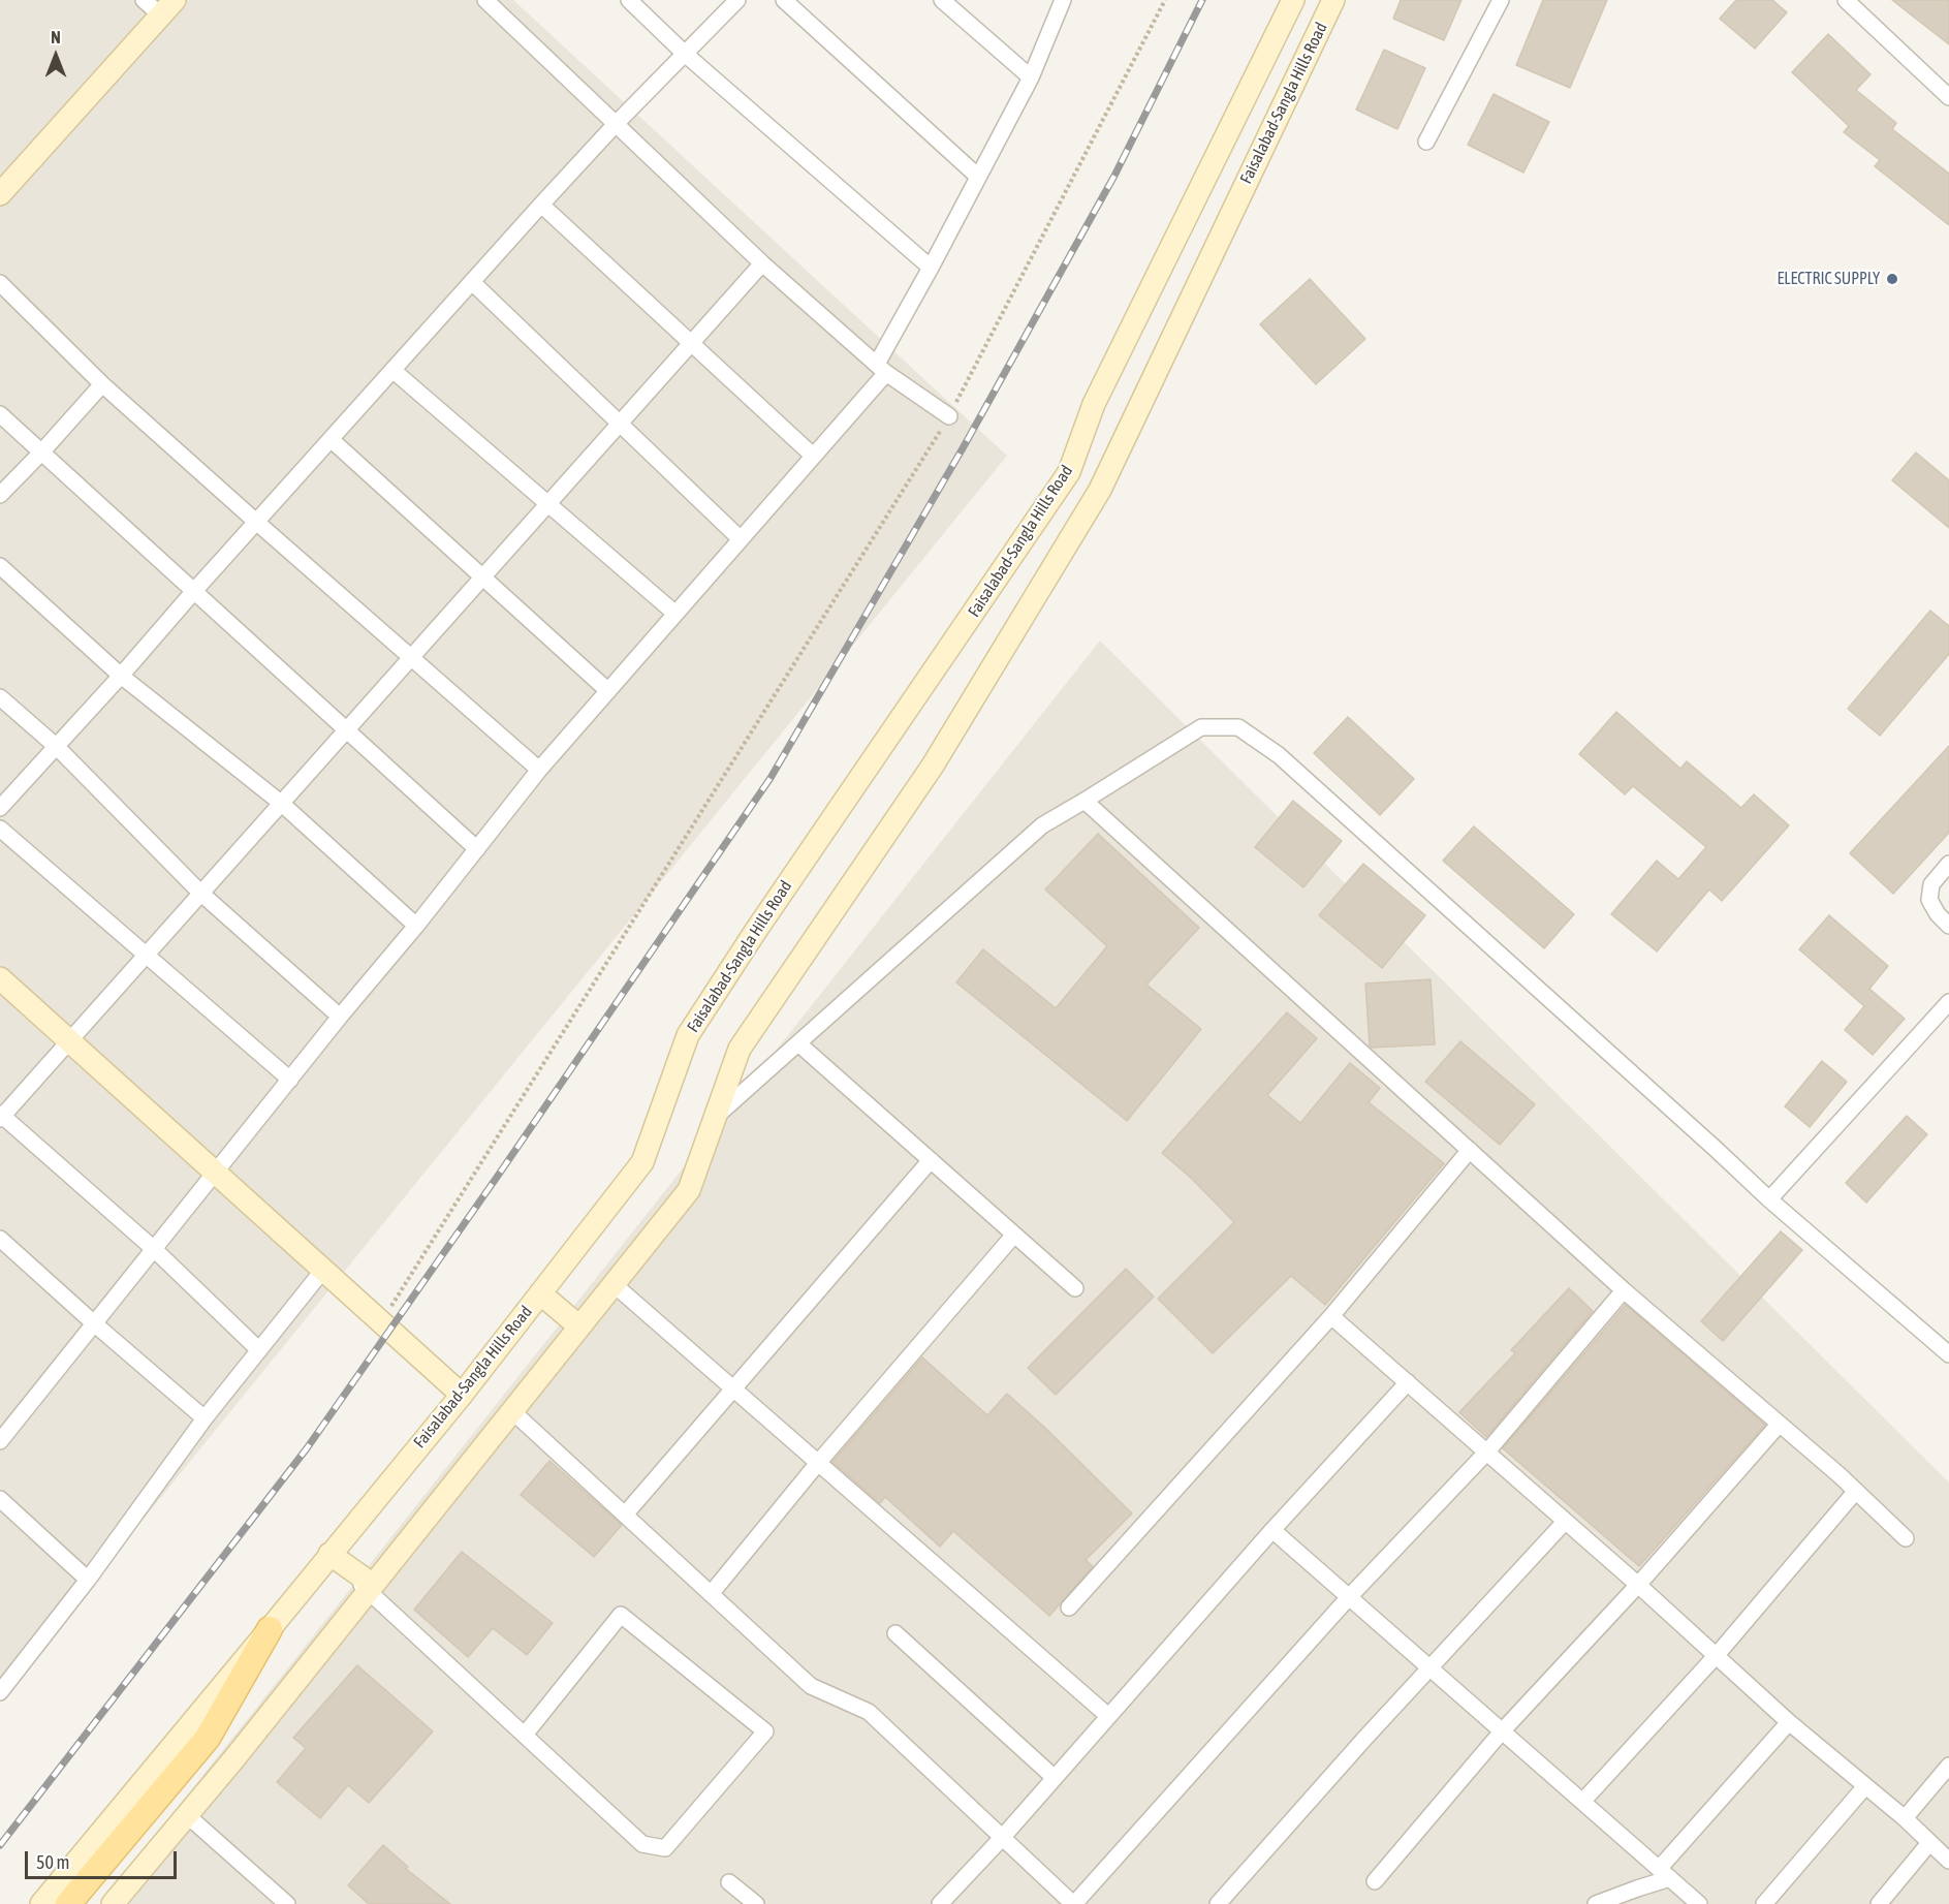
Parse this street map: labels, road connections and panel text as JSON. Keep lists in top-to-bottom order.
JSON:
{
  "streets": {
    "main road": ["Faisalabad-Sangla Hills Road"]
  },
  "places": ["ELECTRIC SUPPLY"],
  "scale_bar": "50 m",
  "north": "top"
}
